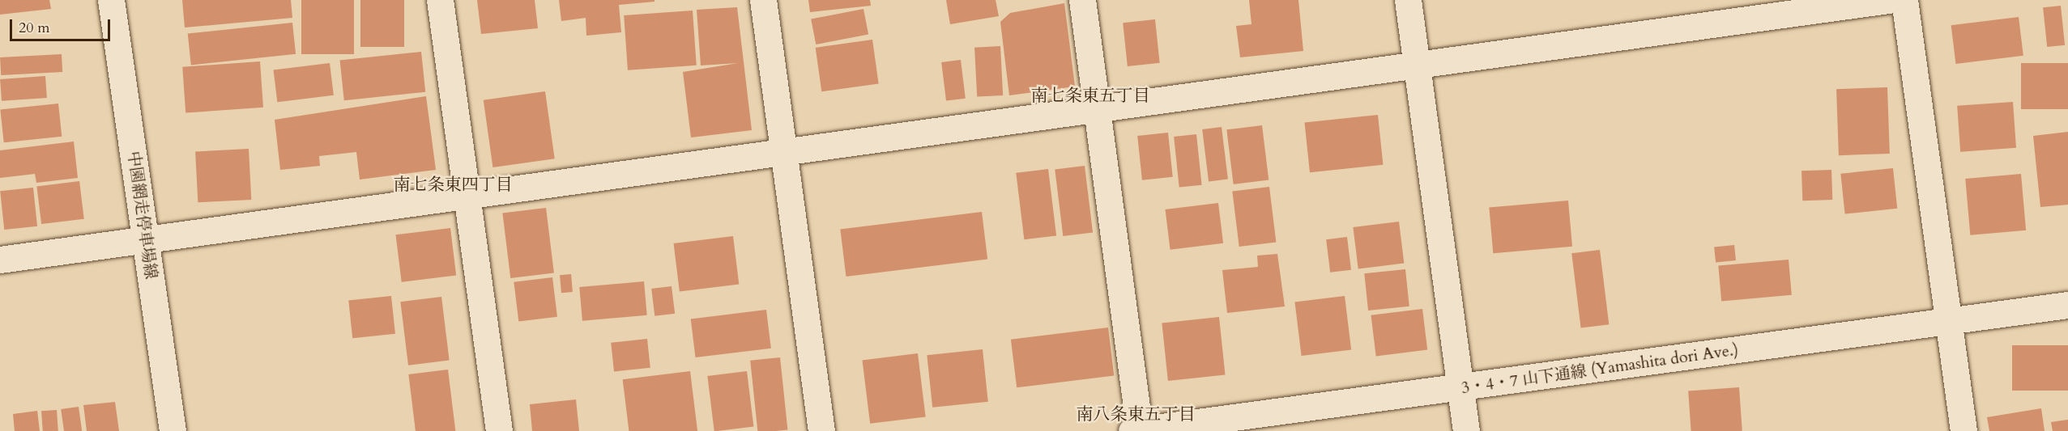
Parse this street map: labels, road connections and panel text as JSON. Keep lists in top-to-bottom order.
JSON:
{
  "streets": {
    "street": ["中園網走停車場線", "3・4・7 山下通線 (Yamashita dori Ave.)"]
  },
  "districts": ["南七条東五丁目", "南七条東四丁目", "南八条東五丁目"],
  "scale_bar": "20 m"
}
